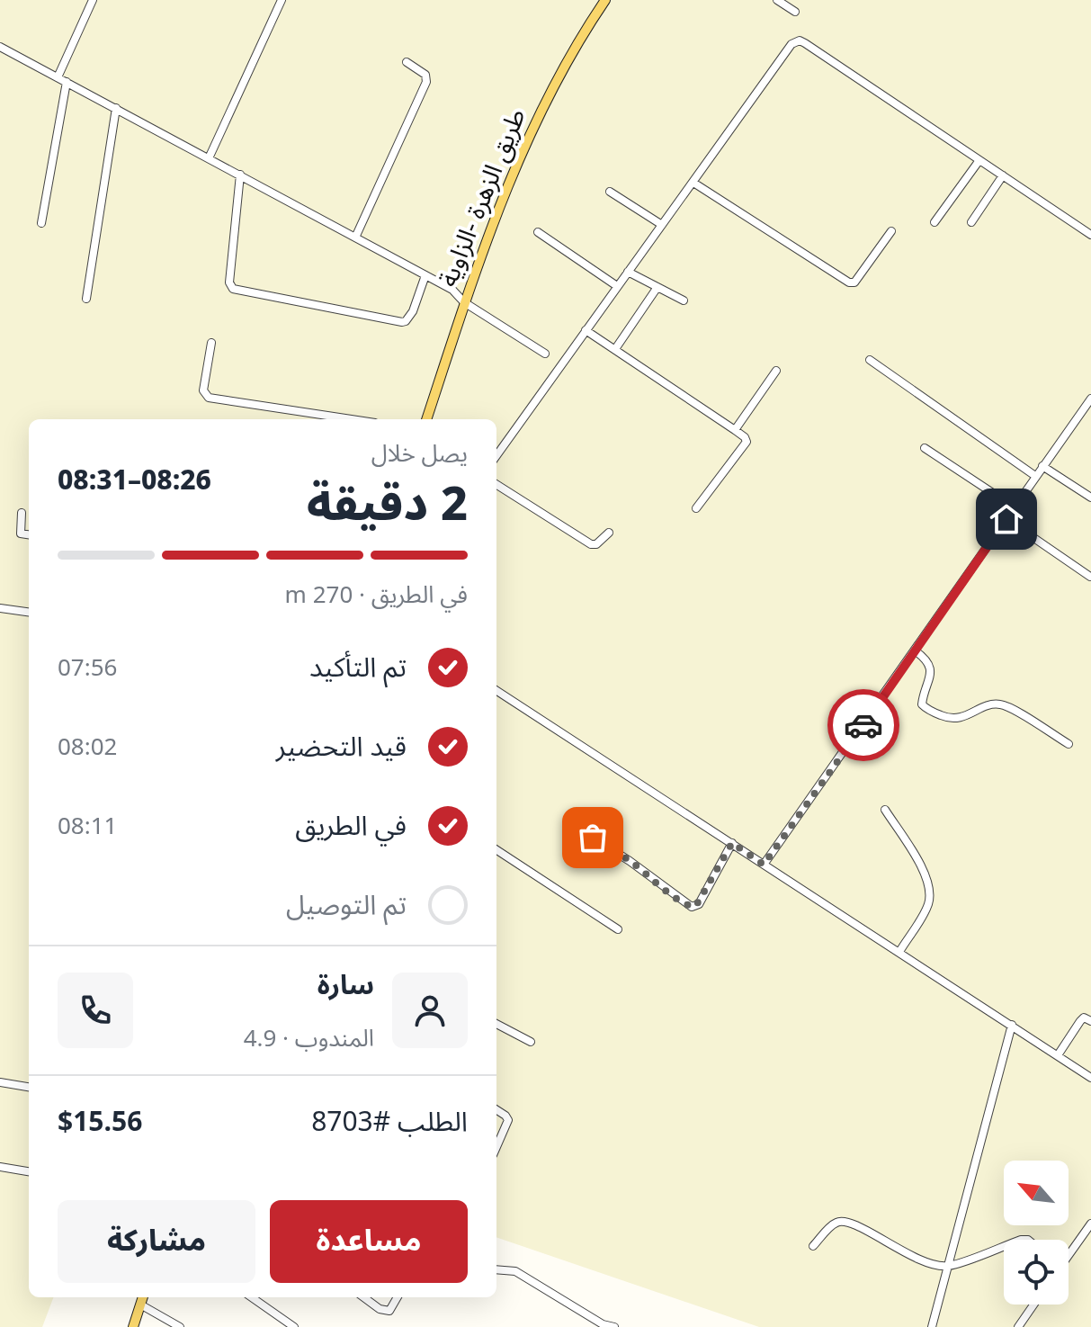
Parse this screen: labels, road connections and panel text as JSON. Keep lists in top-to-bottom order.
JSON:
{
  "streets": {
    "main road": ["طريق الزهرة -الزاوية"]
  },
  "north": "top left",
  "page": {
    "heading": ["2 دقيقة", "يصل خلال", "08:26–08:31"],
    "panel": [
      "سارة",
      "المندوب · 4.9",
      "الطلب #8703",
      "$15.56"
    ],
    "bar": "في الطريق · 270 m",
    "list": [
      ["تم التأكيد", "07:56"],
      ["قيد التحضير", "08:02"],
      ["في الطريق", "08:11"],
      "تم التوصيل"
    ],
    "buttons": ["مساعدة", "مشاركة"]
  }
}
